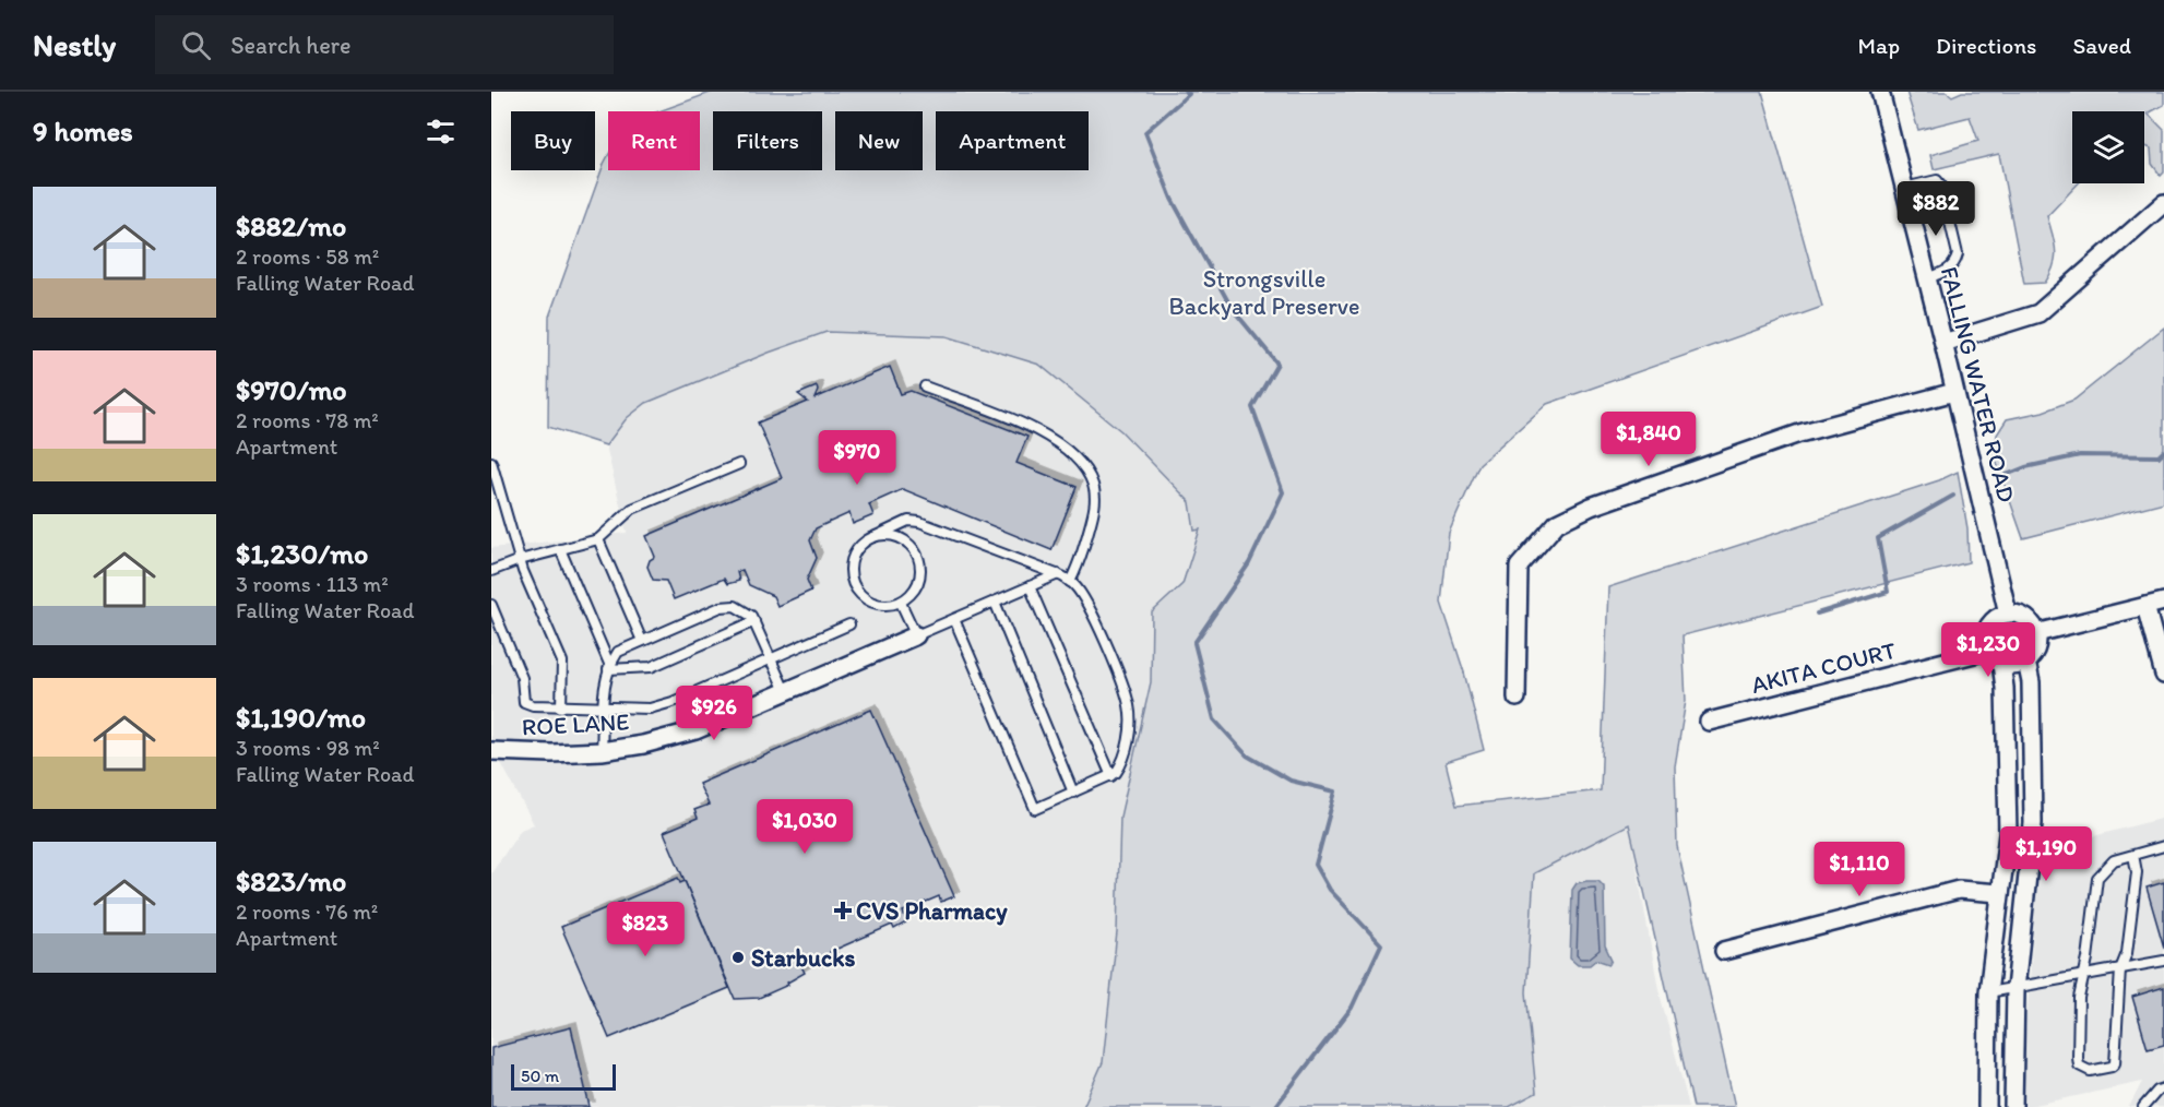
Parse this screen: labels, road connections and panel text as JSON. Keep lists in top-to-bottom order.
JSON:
{
  "streets": {
    "street": ["FALLING WATER ROAD", "AKITA COURT", "ROE LANE"]
  },
  "crossings": [
    ["FALLING WATER ROAD", "AKITA COURT"]
  ],
  "parks": ["Strongsville Backyard Preserve"],
  "places": {
    "health": ["CVS Pharmacy"],
    "other": ["Starbucks"]
  },
  "scale_bar": "50 m",
  "page": {
    "header": "Nestly",
    "search": "Search here",
    "nav": ["Map", "Directions", "Saved"],
    "heading": "9 homes",
    "chip": [
      "Buy",
      "Rent",
      "Filters",
      "New",
      "Apartment"
    ],
    "list": [
      {
        "name": "$882/mo",
        "note": "2 rooms · 58 m² · Falling Water Road"
      },
      {
        "name": "$970/mo",
        "note": "2 rooms · 78 m² · Apartment"
      },
      {
        "name": "$1,230/mo",
        "note": "3 rooms · 113 m² · Falling Water Road"
      },
      {
        "name": "$1,190/mo",
        "note": "3 rooms · 98 m² · Falling Water Road"
      },
      {
        "name": "$823/mo",
        "note": "2 rooms · 76 m² · Apartment"
      }
    ],
    "price": [
      "$882",
      "$1,840",
      "$970",
      "$1,230",
      "$926",
      "$1,030",
      "$1,190",
      "$1,110",
      "$823"
    ],
    "scale": "50 m"
  }
}
